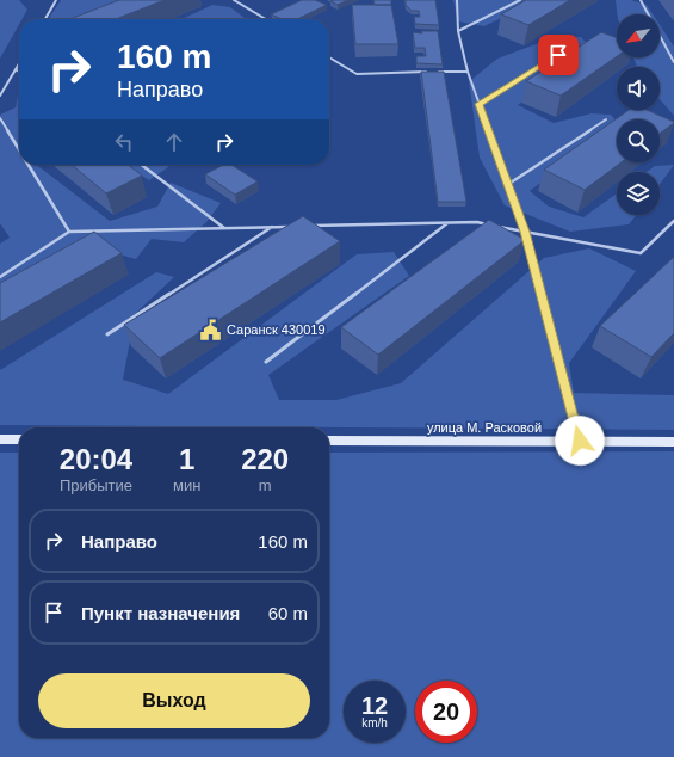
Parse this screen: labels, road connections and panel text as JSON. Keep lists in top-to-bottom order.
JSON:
{
  "streets": {
    "street": ["улица М. Расковой"]
  },
  "places": {
    "public building": ["Саранск 430019"]
  },
  "north": "bottom left",
  "page": {
    "turn": ["160 m", "Направо"],
    "eta": [
      "20:04",
      "Прибытие",
      "1",
      "мин",
      "220",
      "m"
    ],
    "list": [
      {
        "name": "Направо",
        "value": "160 m"
      },
      {
        "name": "Пункт назначения",
        "value": "60 m"
      }
    ],
    "buttons": "Выход",
    "speed": "12 km/h",
    "limit": "20"
  }
}
